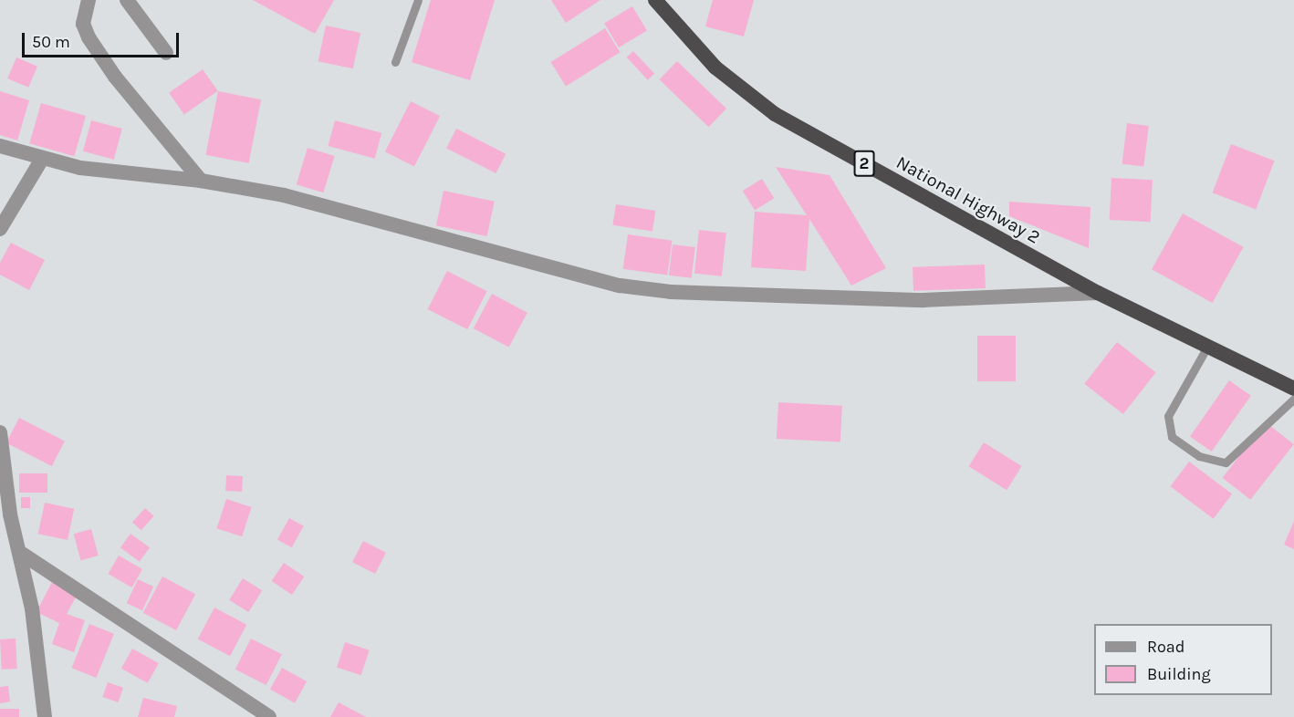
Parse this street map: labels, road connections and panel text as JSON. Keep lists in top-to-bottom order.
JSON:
{
  "streets": {
    "highway": ["2", "National Highway 2"]
  },
  "legend": ["Road", "Building"],
  "scale_bar": "50 m"
}
